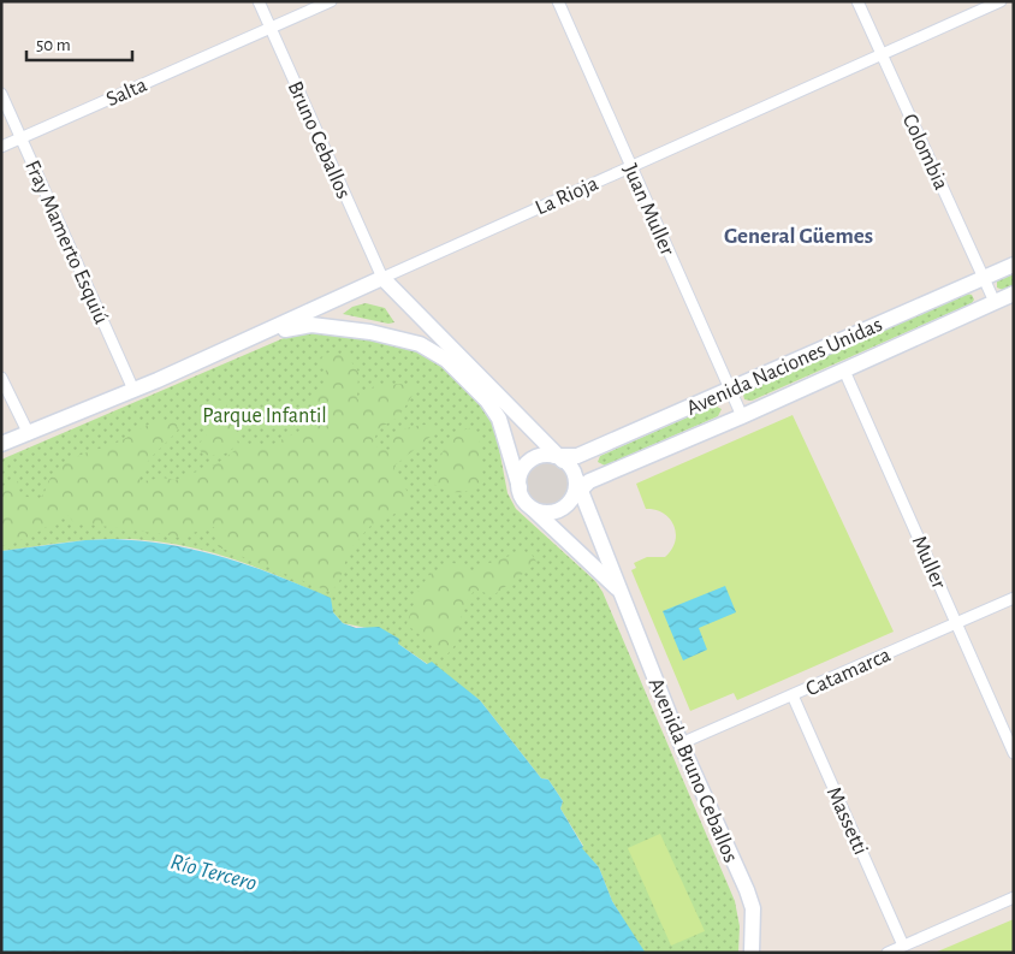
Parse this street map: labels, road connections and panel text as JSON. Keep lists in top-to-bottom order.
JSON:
{
  "streets": {
    "main road": ["La Rioja", "Avenida Naciones Unidas", "Avenida Bruno Ceballos"],
    "street": [
      "Salta",
      "Bruno Ceballos",
      "Colombia",
      "Juan Muller",
      "Fray Mamerto Esquiú",
      "Muller",
      "Catamarca",
      "Massetti"
    ]
  },
  "crossings": [
    ["Salta", "Bruno Ceballos"],
    ["Salta", "Fray Mamerto Esquiú"],
    ["Bruno Ceballos", "La Rioja"],
    ["Colombia", "La Rioja"],
    ["Colombia", "Avenida Naciones Unidas"],
    ["La Rioja", "Juan Muller"],
    ["La Rioja", "Fray Mamerto Esquiú"],
    ["Juan Muller", "Avenida Naciones Unidas"],
    ["Avenida Naciones Unidas", "Muller"],
    ["Avenida Naciones Unidas", "Avenida Bruno Ceballos"],
    ["Muller", "Catamarca"],
    ["Catamarca", "Avenida Bruno Ceballos"],
    ["Catamarca", "Massetti"]
  ],
  "districts": ["General Güemes"],
  "water": ["Río Tercero"],
  "parks": ["Parque Infantil"],
  "scale_bar": "50 m"
}
